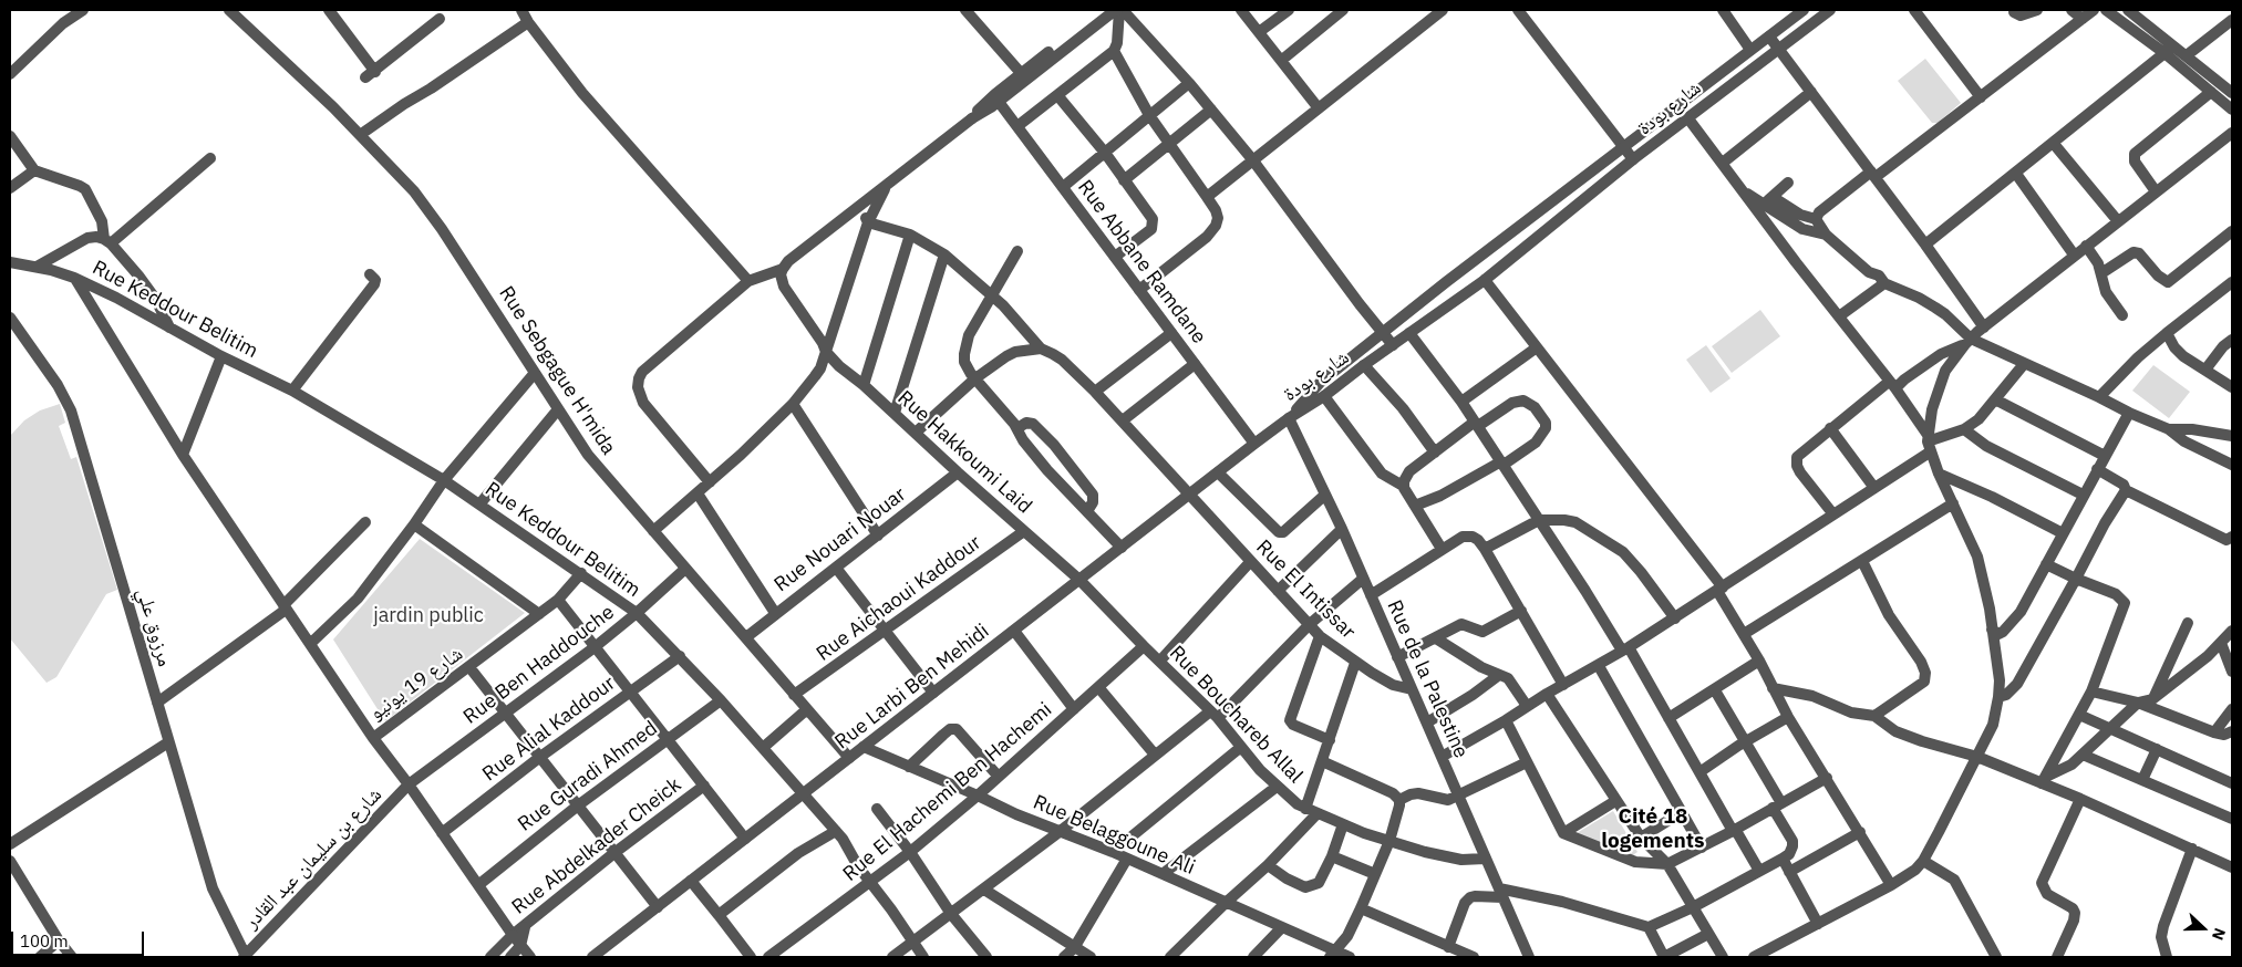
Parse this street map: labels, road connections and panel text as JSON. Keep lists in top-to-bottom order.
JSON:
{
  "streets": {
    "street": [
      "شارع بودة",
      "Rue Abbane Ramdane",
      "Rue Keddour Belitim",
      "Rue Sebgague H'mida",
      "Rue Hakkoumi Laid",
      "Rue Nouari Nouar",
      "Rue El Intissar",
      "Rue Aichaoui Kaddour",
      "مرزوق علي",
      "Rue Ben Haddouche",
      "Rue de la Palestine",
      "شارع 19 يونيو",
      "Rue Larbi Ben Mehidi",
      "Rue Bouchareb Allal",
      "Rue Alial Kaddour",
      "Rue Guradi Ahmed",
      "Rue El Hachemi Ben Hachemi",
      "Rue Belaggoune Ali",
      "Rue Abdelkader Cheick",
      "شارع بن سليمان عبد القادر"
    ]
  },
  "crossings": [
    ["شارع بودة", "Rue de la Palestine"],
    ["شارع بودة", "Rue Larbi Ben Mehidi"],
    ["Rue Abbane Ramdane", "Rue Larbi Ben Mehidi"],
    ["Rue Keddour Belitim", "Rue Ben Haddouche"],
    ["Rue Keddour Belitim", "شارع 19 يونيو"],
    ["Rue Keddour Belitim", "Rue Larbi Ben Mehidi"],
    ["Rue Keddour Belitim", "Rue Alial Kaddour"],
    ["Rue Keddour Belitim", "Rue Guradi Ahmed"],
    ["Rue Keddour Belitim", "Rue El Hachemi Ben Hachemi"],
    ["Rue Sebgague H'mida", "Rue Nouari Nouar"],
    ["Rue Sebgague H'mida", "Rue Aichaoui Kaddour"],
    ["Rue Sebgague H'mida", "Rue Ben Haddouche"],
    ["Rue Sebgague H'mida", "Rue Larbi Ben Mehidi"],
    ["Rue Hakkoumi Laid", "Rue Nouari Nouar"],
    ["Rue Hakkoumi Laid", "Rue Aichaoui Kaddour"],
    ["Rue Hakkoumi Laid", "Rue Larbi Ben Mehidi"],
    ["Rue Hakkoumi Laid", "Rue Bouchareb Allal"],
    ["Rue El Intissar", "Rue de la Palestine"],
    ["Rue El Intissar", "Rue Larbi Ben Mehidi"],
    ["مرزوق علي", "شارع بن سليمان عبد القادر"],
    ["Rue Ben Haddouche", "شارع بن سليمان عبد القادر"],
    ["Rue de la Palestine", "Rue Larbi Ben Mehidi"],
    ["Rue de la Palestine", "Rue Bouchareb Allal"],
    ["Rue Larbi Ben Mehidi", "Rue Bouchareb Allal"],
    ["Rue Larbi Ben Mehidi", "Rue Belaggoune Ali"],
    ["Rue Bouchareb Allal", "Rue El Hachemi Ben Hachemi"],
    ["Rue El Hachemi Ben Hachemi", "Rue Belaggoune Ali"]
  ],
  "districts": ["Cité 18 logements"],
  "parks": ["jardin public"],
  "scale_bar": "100 m",
  "north": "right"
}
